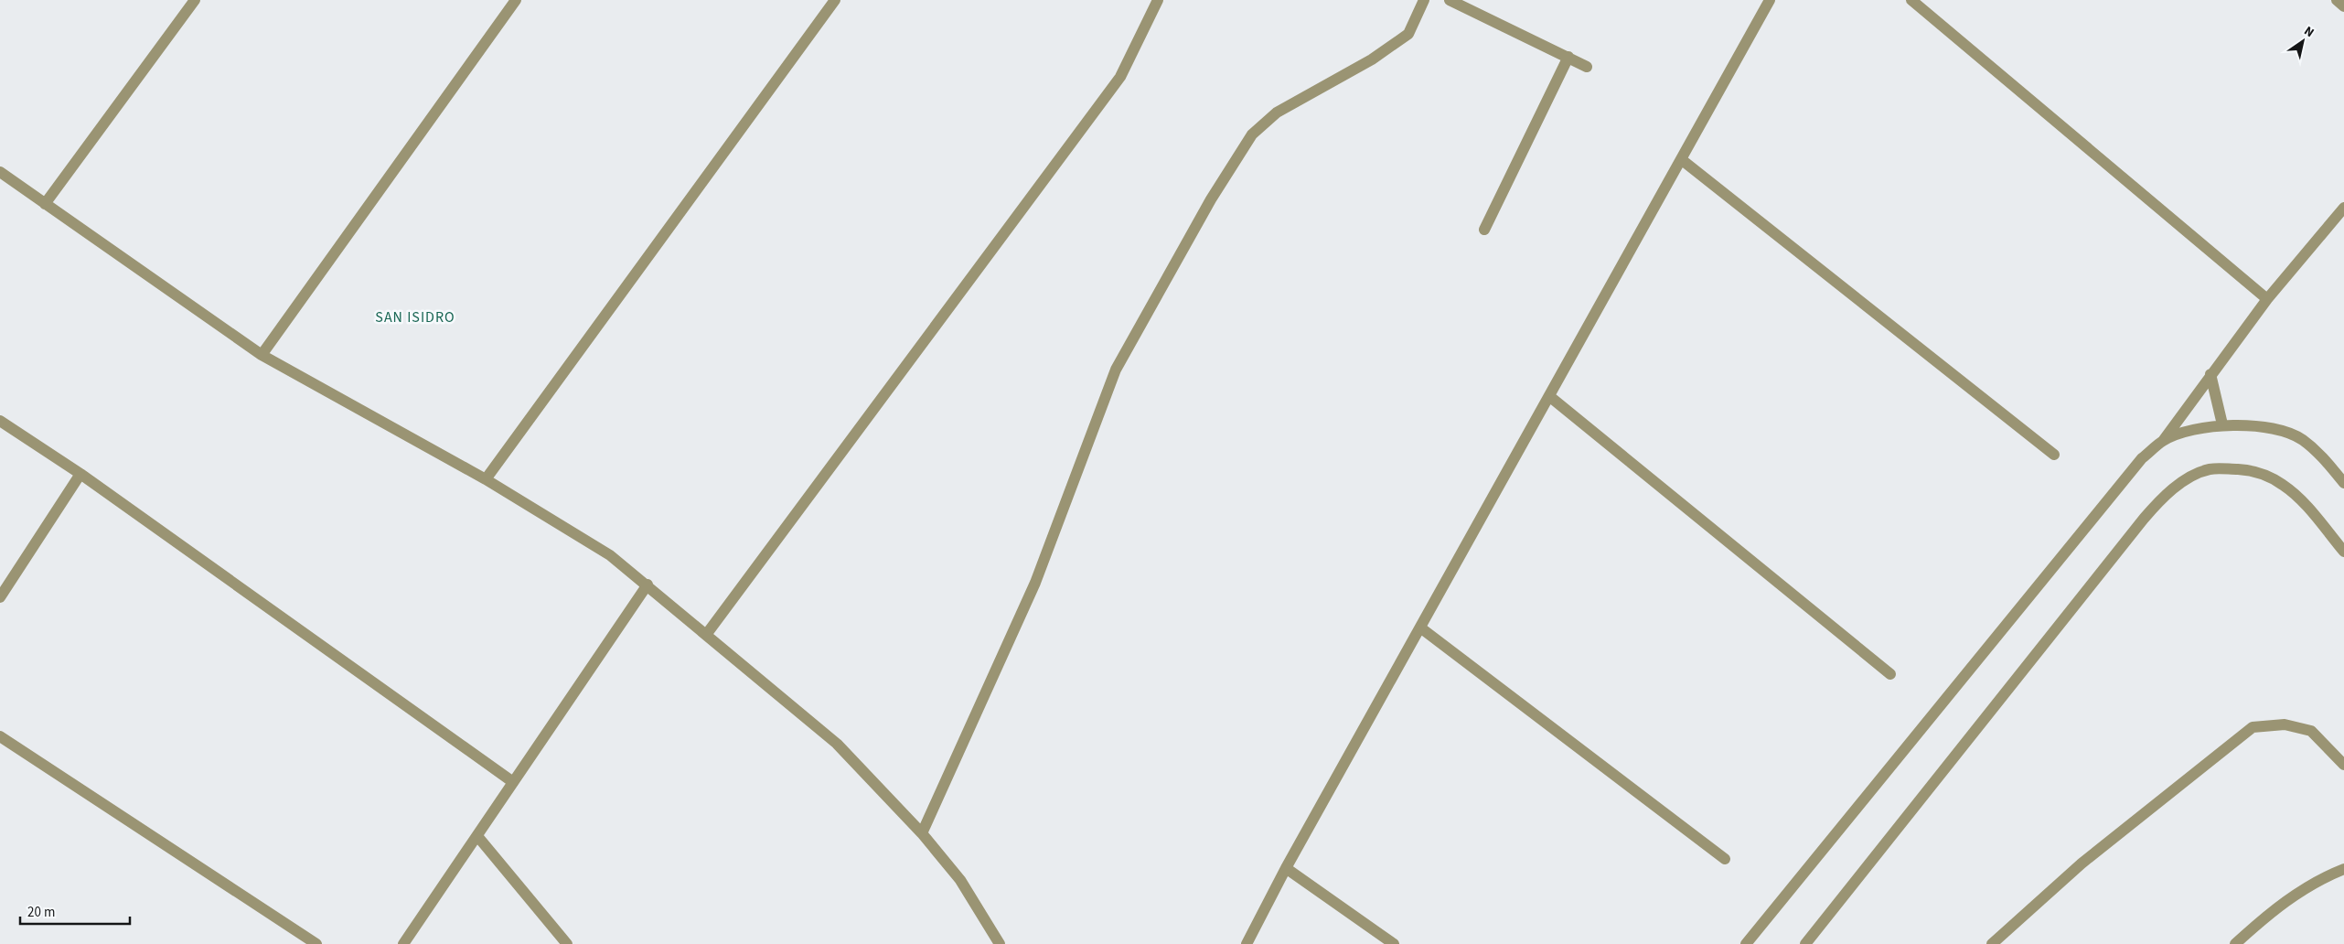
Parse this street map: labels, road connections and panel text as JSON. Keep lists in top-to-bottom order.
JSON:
{
  "districts": ["SAN ISIDRO"],
  "scale_bar": "20 m",
  "north": "top right"
}
